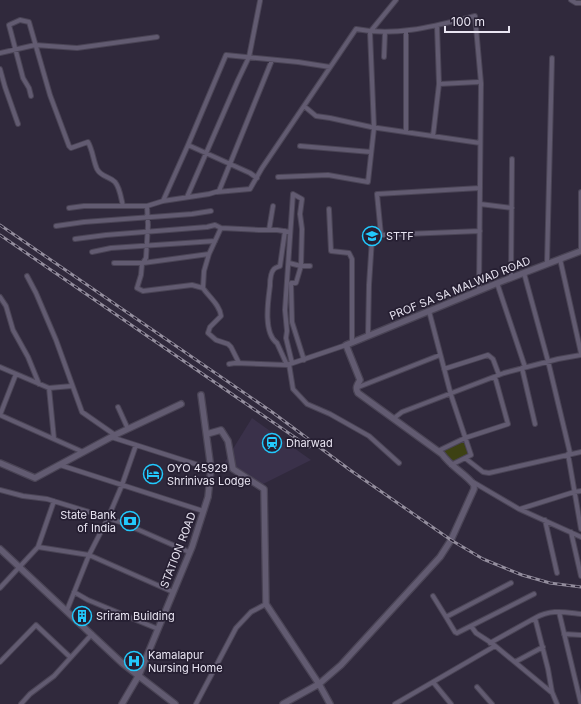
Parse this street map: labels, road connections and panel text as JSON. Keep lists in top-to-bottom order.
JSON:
{
  "streets": {
    "street": ["PROF SA SA MALWAD ROAD", "STATION ROAD"]
  },
  "places": {
    "school or university": ["STTF"],
    "station": ["Dharwad"],
    "hotel": ["OYO 45929 Shrinivas Lodge"],
    "bank": ["State Bank of India"],
    "building": ["Sriram Building"],
    "hospital": ["Kamalapur Nursing Home"]
  },
  "scale_bar": "100 m"
}
